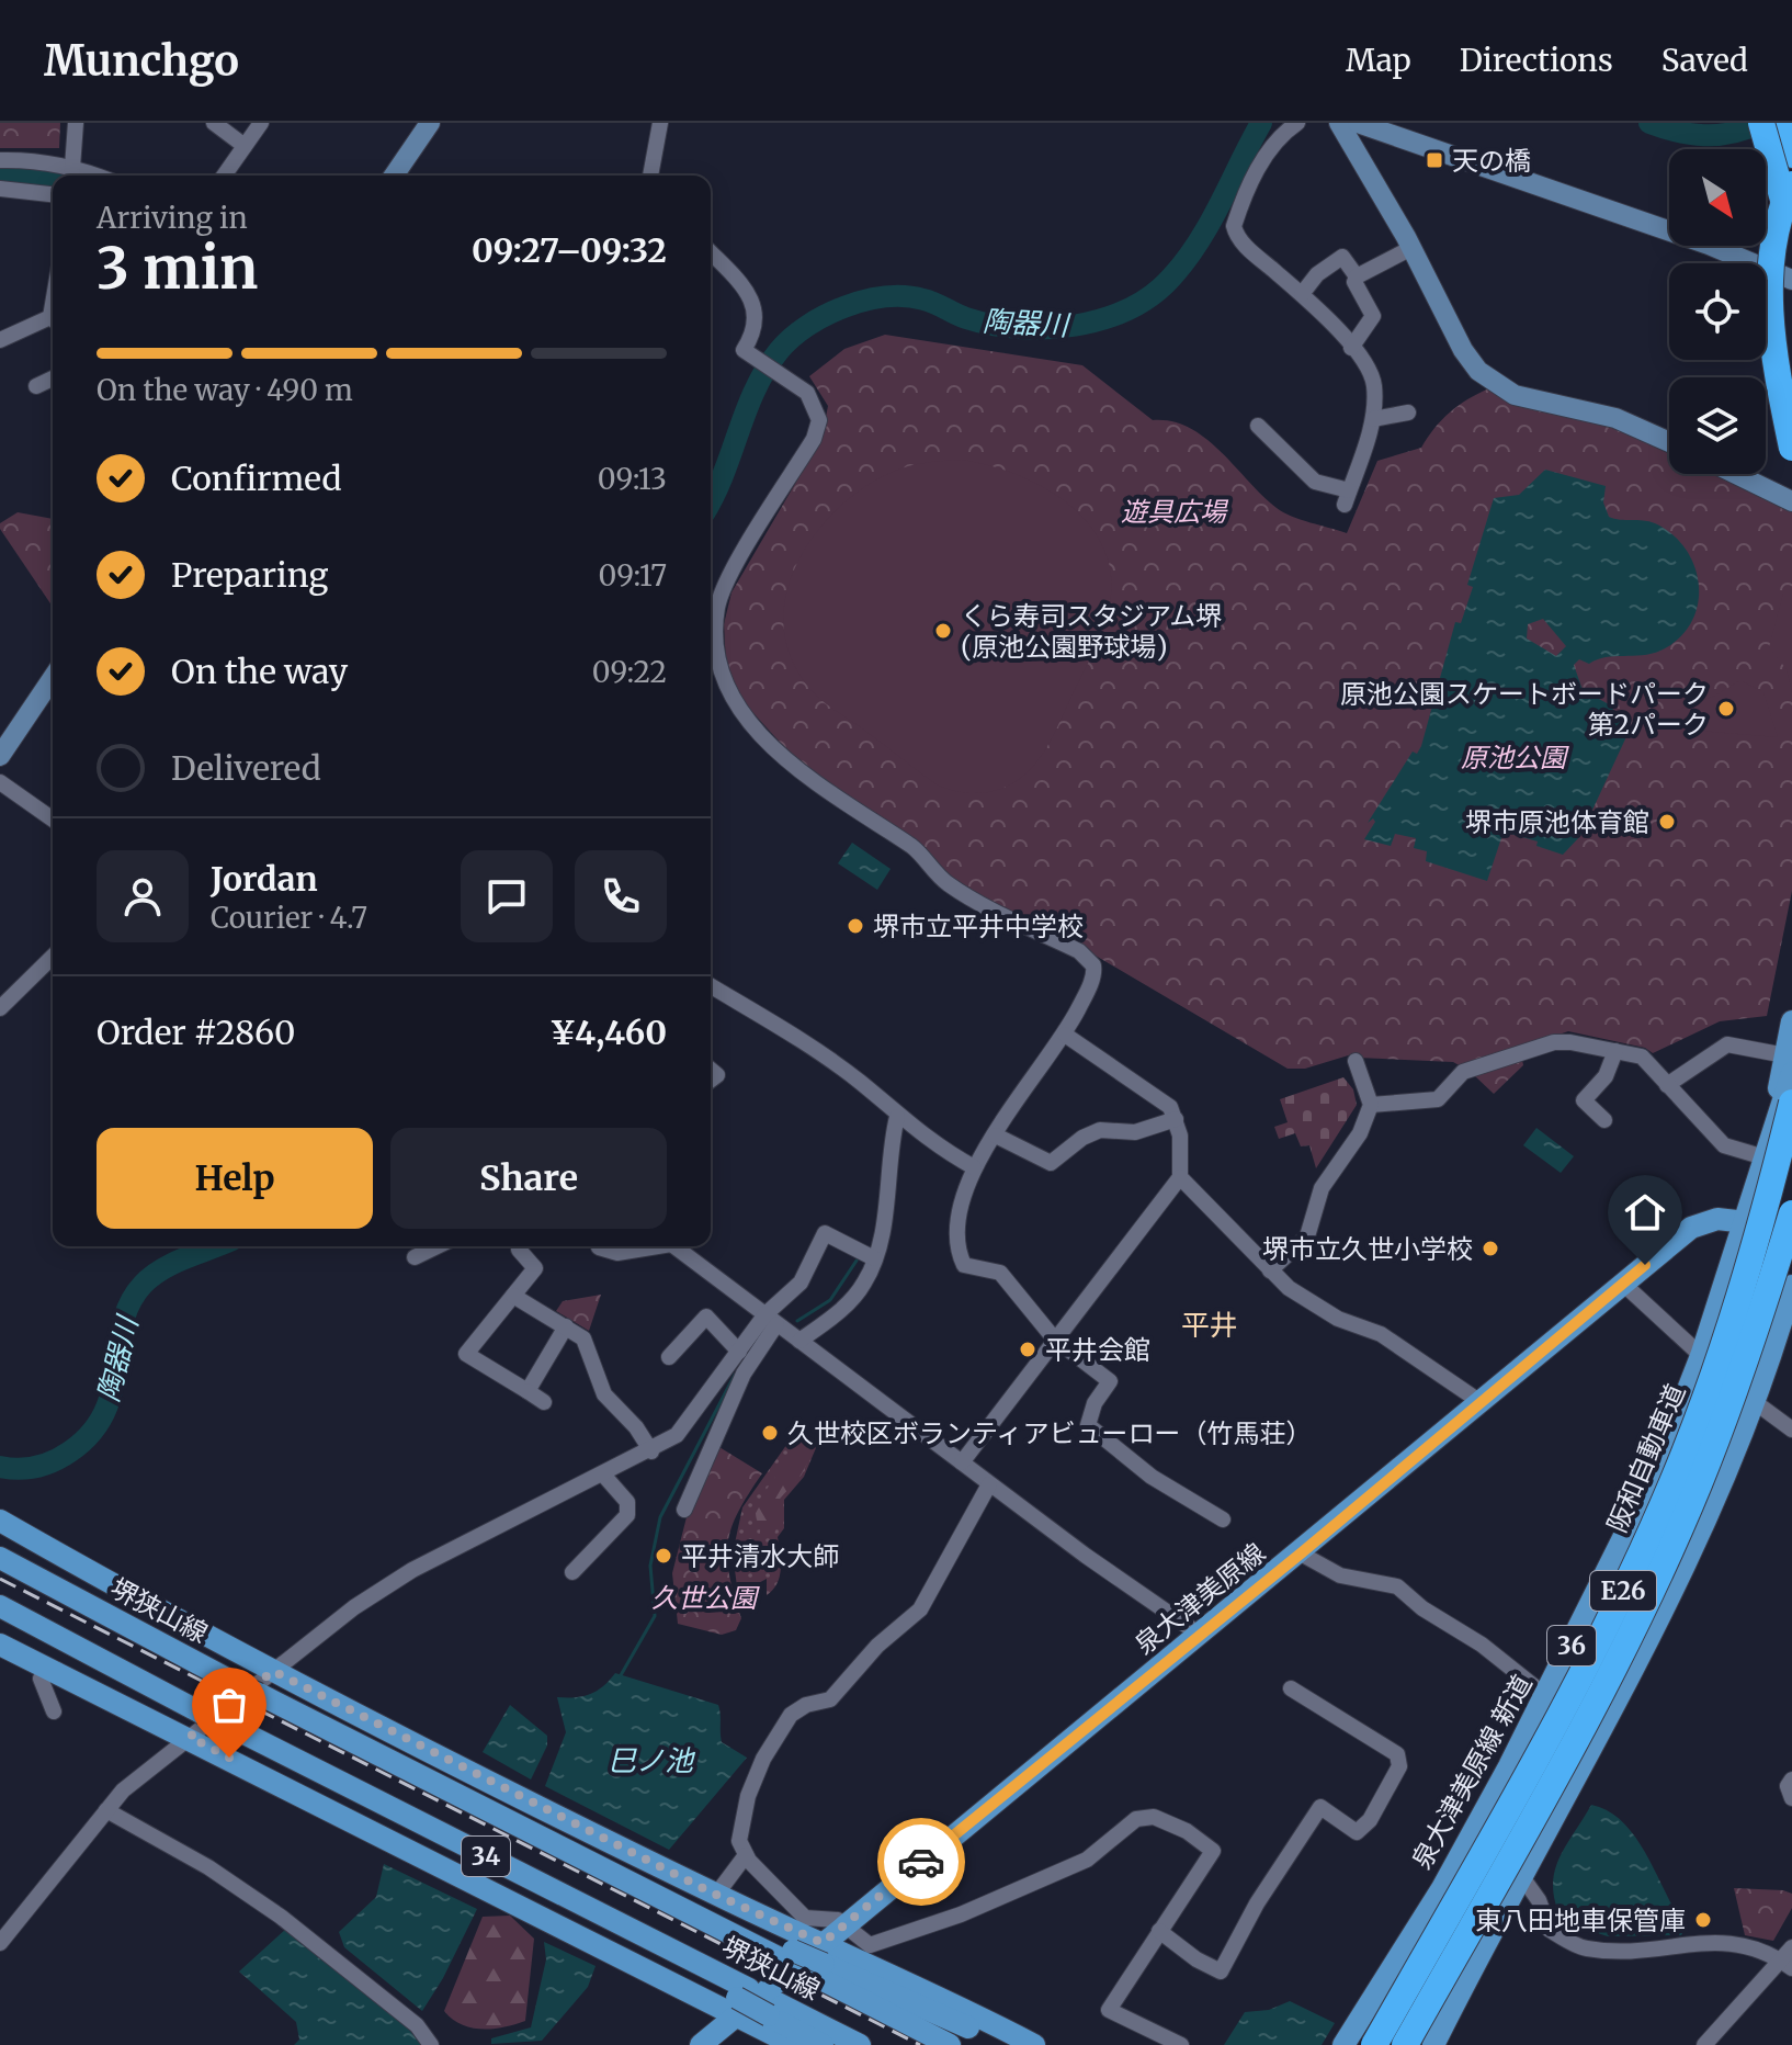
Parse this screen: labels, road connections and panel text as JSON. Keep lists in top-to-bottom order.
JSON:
{
  "streets": {
    "highway": ["阪和自動車道", "E26"],
    "main road": [
      "泉大津美原線",
      "堺狭山線",
      "36",
      "泉大津美原線 新道",
      "34"
    ]
  },
  "crossings": [
    ["泉大津美原線", "堺狭山線"],
    ["泉大津美原線", "36"],
    ["泉大津美原線", "泉大津美原線 新道"],
    ["36", "泉大津美原線 新道"]
  ],
  "districts": ["平井"],
  "water": ["陶器川", "巳ノ池"],
  "parks": ["遊具広場", "原池公園", "久世公園"],
  "places": {
    "transit": ["天の橋"],
    "other": [
      "くら寿司スタジアム堺 (原池公園野球場)",
      "原池公園スケートボードパーク 第2パーク",
      "堺市原池体育館",
      "堺市立平井中学校",
      "堺市立久世小学校",
      "平井会館",
      "久世校区ボランティアビューロー（竹馬荘）",
      "平井清水大師",
      "東八田地車保管庫"
    ]
  },
  "north": "bottom right",
  "page": {
    "header": "Munchgo",
    "nav": ["Map", "Directions", "Saved"],
    "heading": ["3 min", "Arriving in", "09:27–09:32"],
    "panel": [
      "Jordan",
      "Courier · 4.7",
      "Order #2860",
      "¥4,460"
    ],
    "bar": "On the way · 490 m",
    "list": [
      ["Confirmed", "09:13"],
      ["Preparing", "09:17"],
      ["On the way", "09:22"],
      "Delivered"
    ],
    "buttons": ["Help", "Share"]
  }
}
